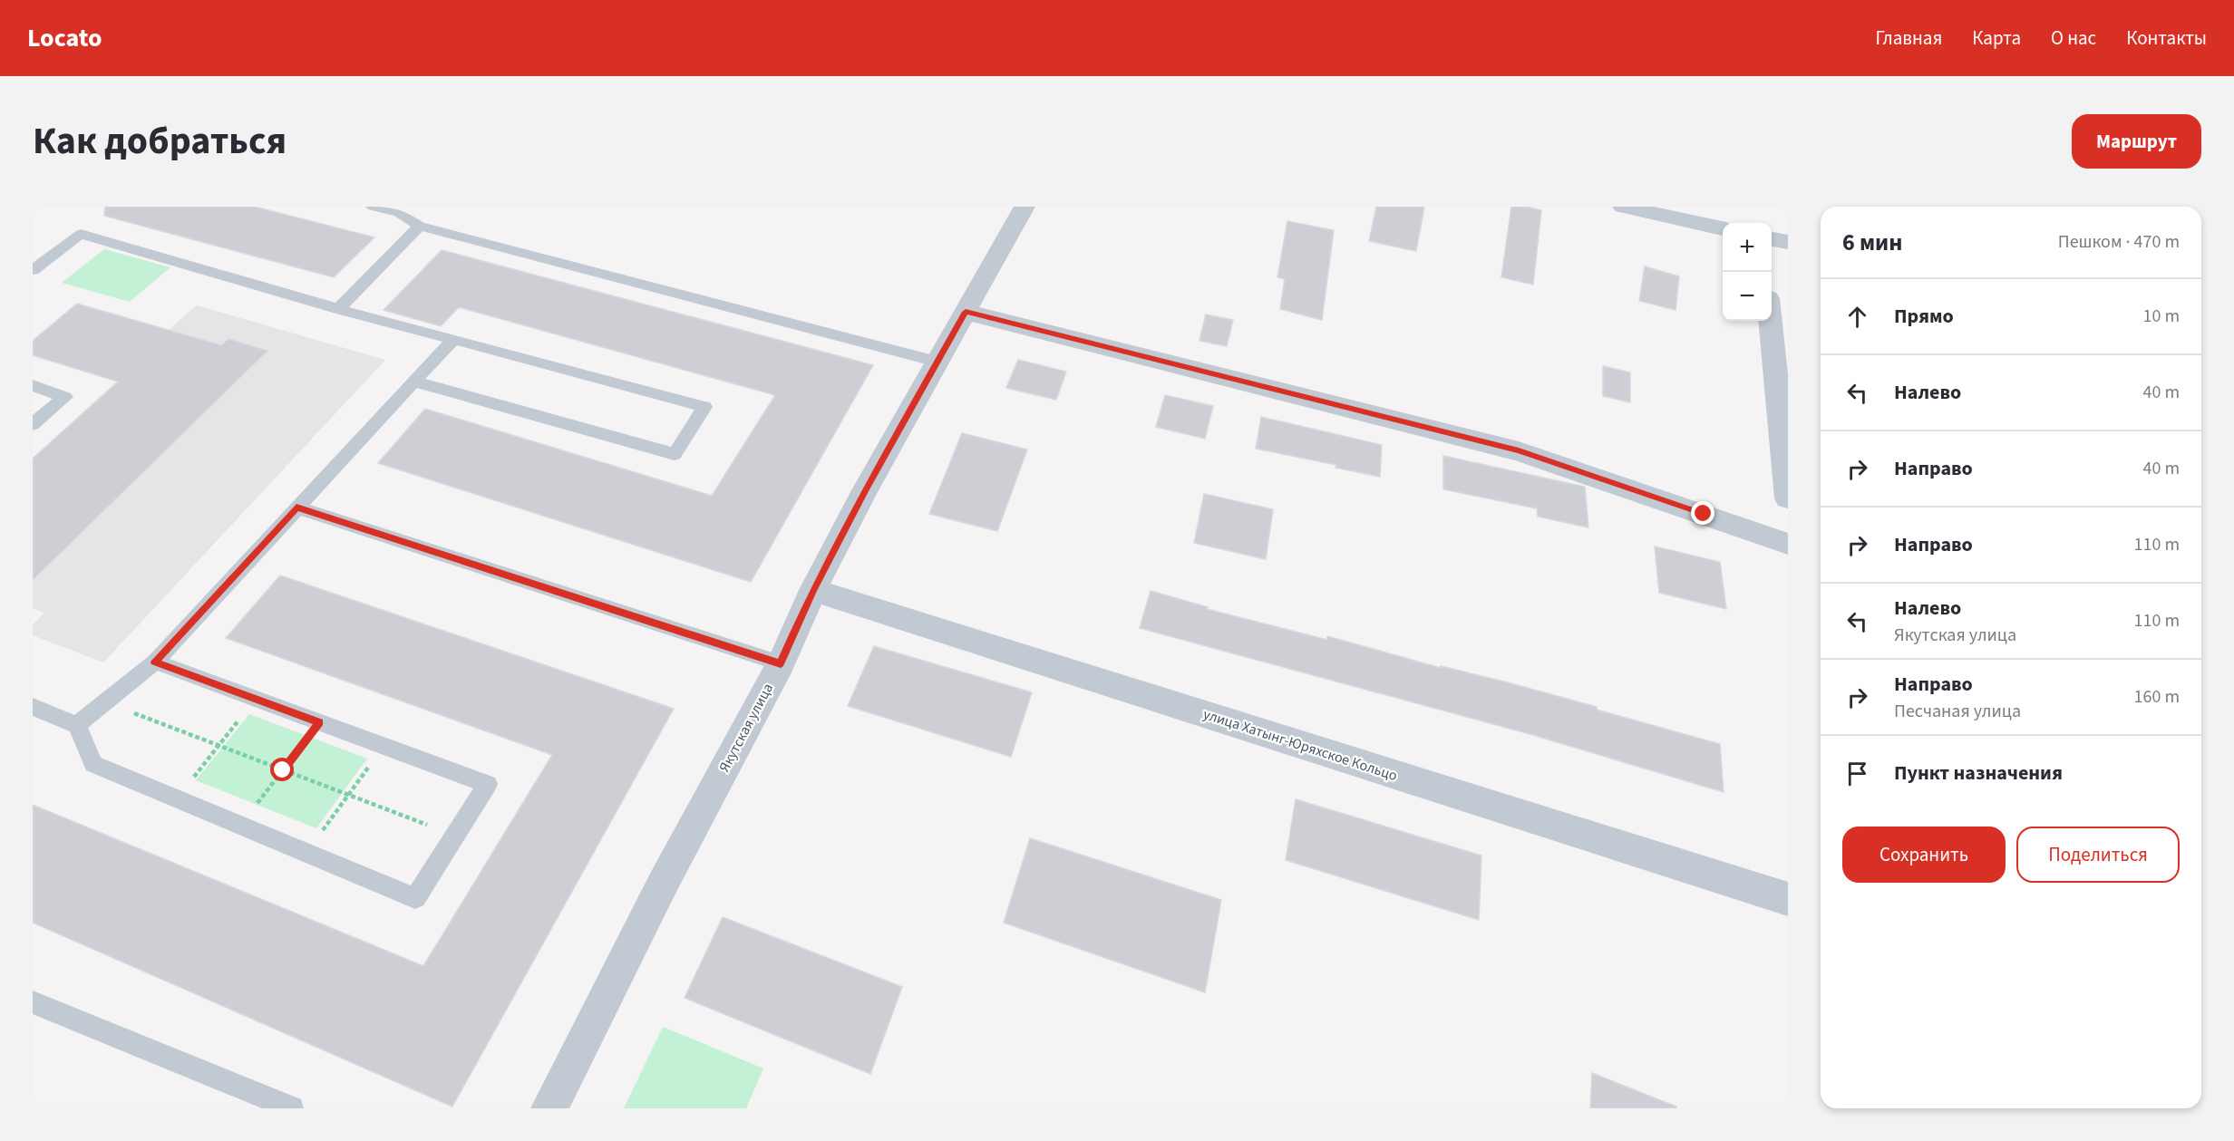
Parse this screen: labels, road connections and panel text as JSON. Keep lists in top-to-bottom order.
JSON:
{
  "streets": {
    "street": ["Якутская улица", "улица Хатынг-Юряхское Кольцо"]
  },
  "crossings": [
    ["Якутская улица", "улица Хатынг-Юряхское Кольцо"]
  ],
  "page": {
    "header": "Locato",
    "nav": [
      "Главная",
      "Карта",
      "О нас",
      "Контакты"
    ],
    "title": "Как добраться",
    "buttons": [
      "Маршрут",
      ["Сохранить", "Поделиться"]
    ],
    "heading": ["6 мин", "Пешком · 470 m"],
    "map_buttons": ["+", "−"],
    "list": [
      ["Прямо", "10 m"],
      ["Налево", "40 m"],
      ["Направо", "40 m"],
      ["Направо", "110 m"],
      ["Налево", "Якутская улица", "110 m"],
      ["Направо", "Песчаная улица", "160 m"],
      "Пункт назначения"
    ]
  }
}
